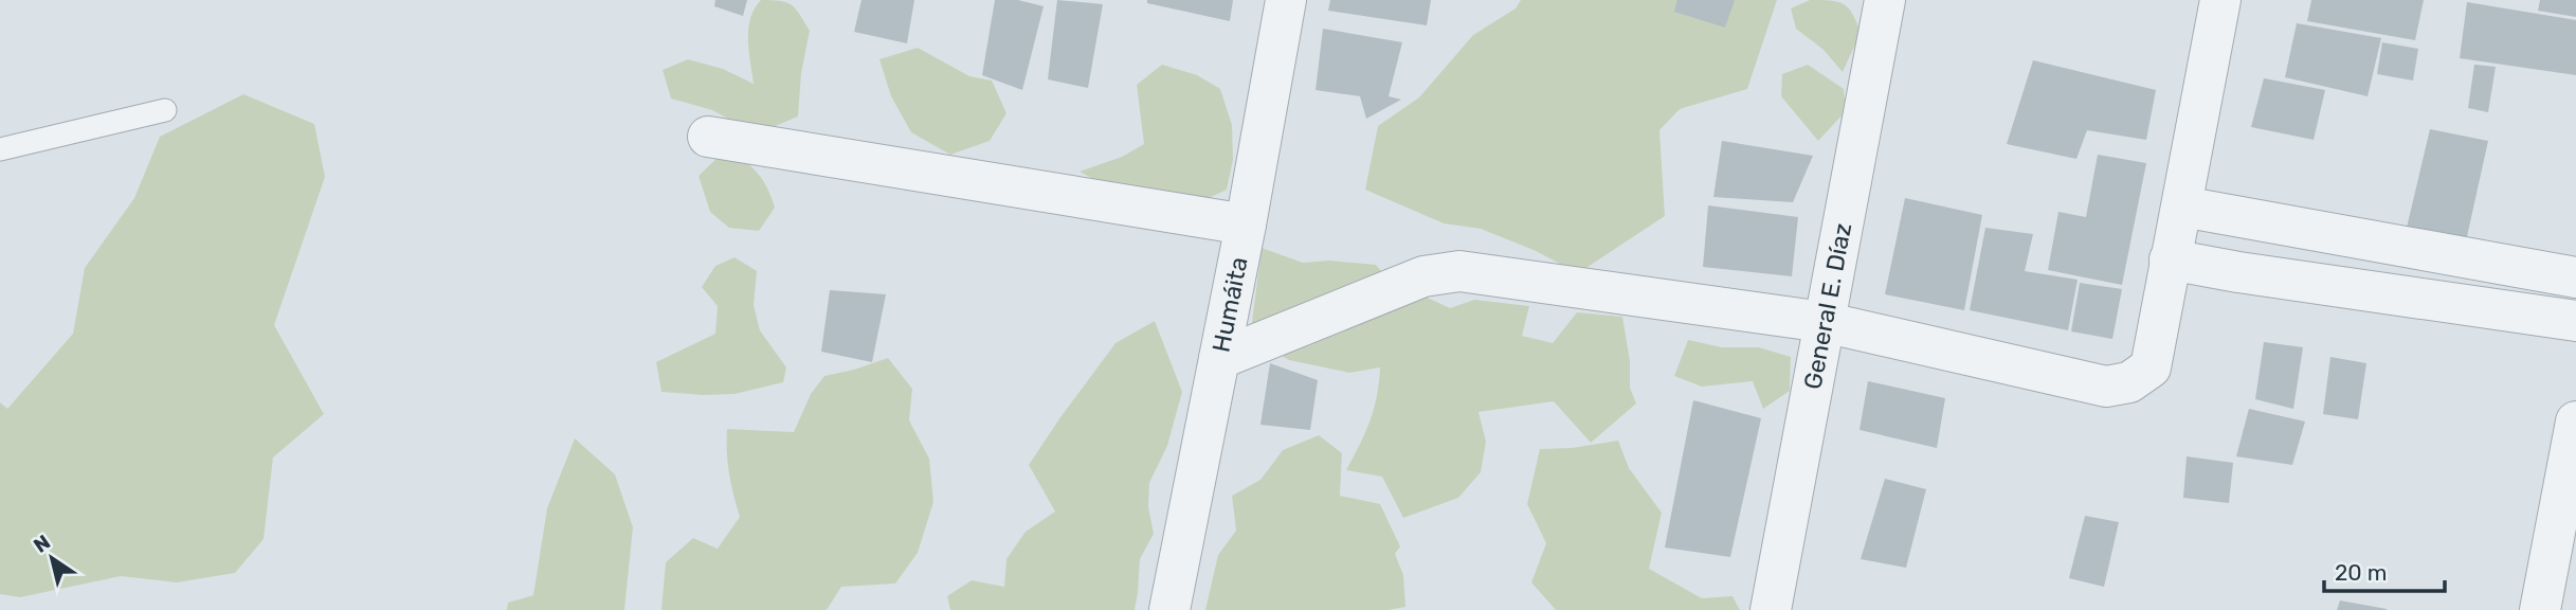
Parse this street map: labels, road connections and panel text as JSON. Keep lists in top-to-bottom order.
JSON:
{
  "streets": {
    "street": ["Humáita", "General E. Díaz"]
  },
  "scale_bar": "20 m",
  "north": "top left"
}
